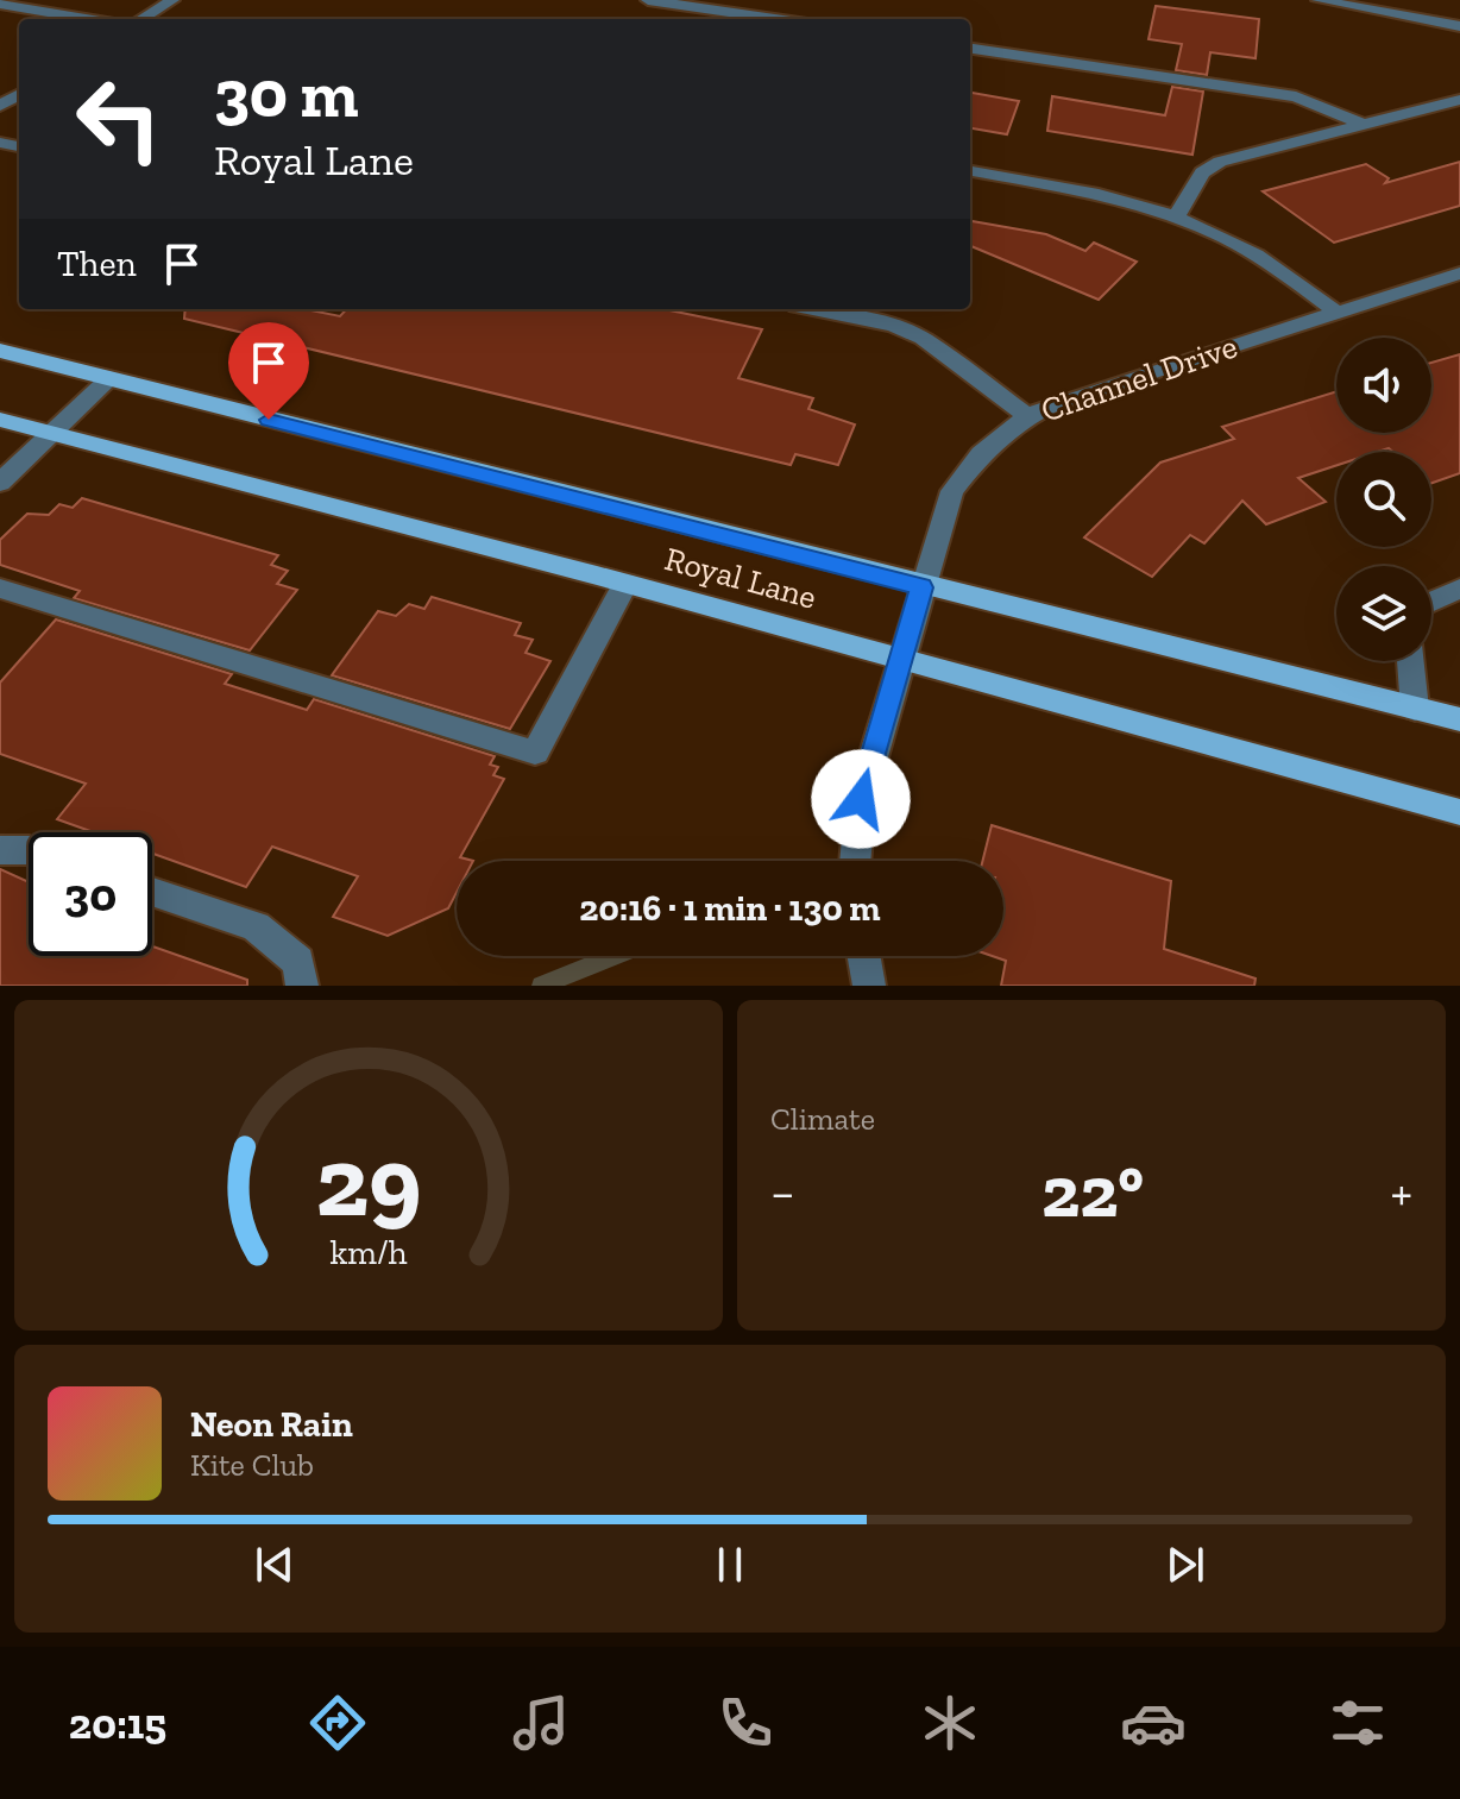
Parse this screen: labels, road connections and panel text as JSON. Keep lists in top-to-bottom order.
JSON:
{
  "streets": {
    "main road": ["Royal Lane"],
    "street": ["Channel Drive"]
  },
  "crossings": [
    ["Channel Drive", "Royal Lane"]
  ],
  "page": {
    "turn": ["30 m", "Royal Lane"],
    "then": "Then",
    "limit": "30",
    "trip": "20:16 · 1 min · 130 m",
    "tile": "Climate",
    "heat": ["−", "22°", "+"],
    "song": ["Neon Rain", "Kite Club"],
    "tabs": "20:15",
    "gauge": ["29", "km/h"]
  }
}
